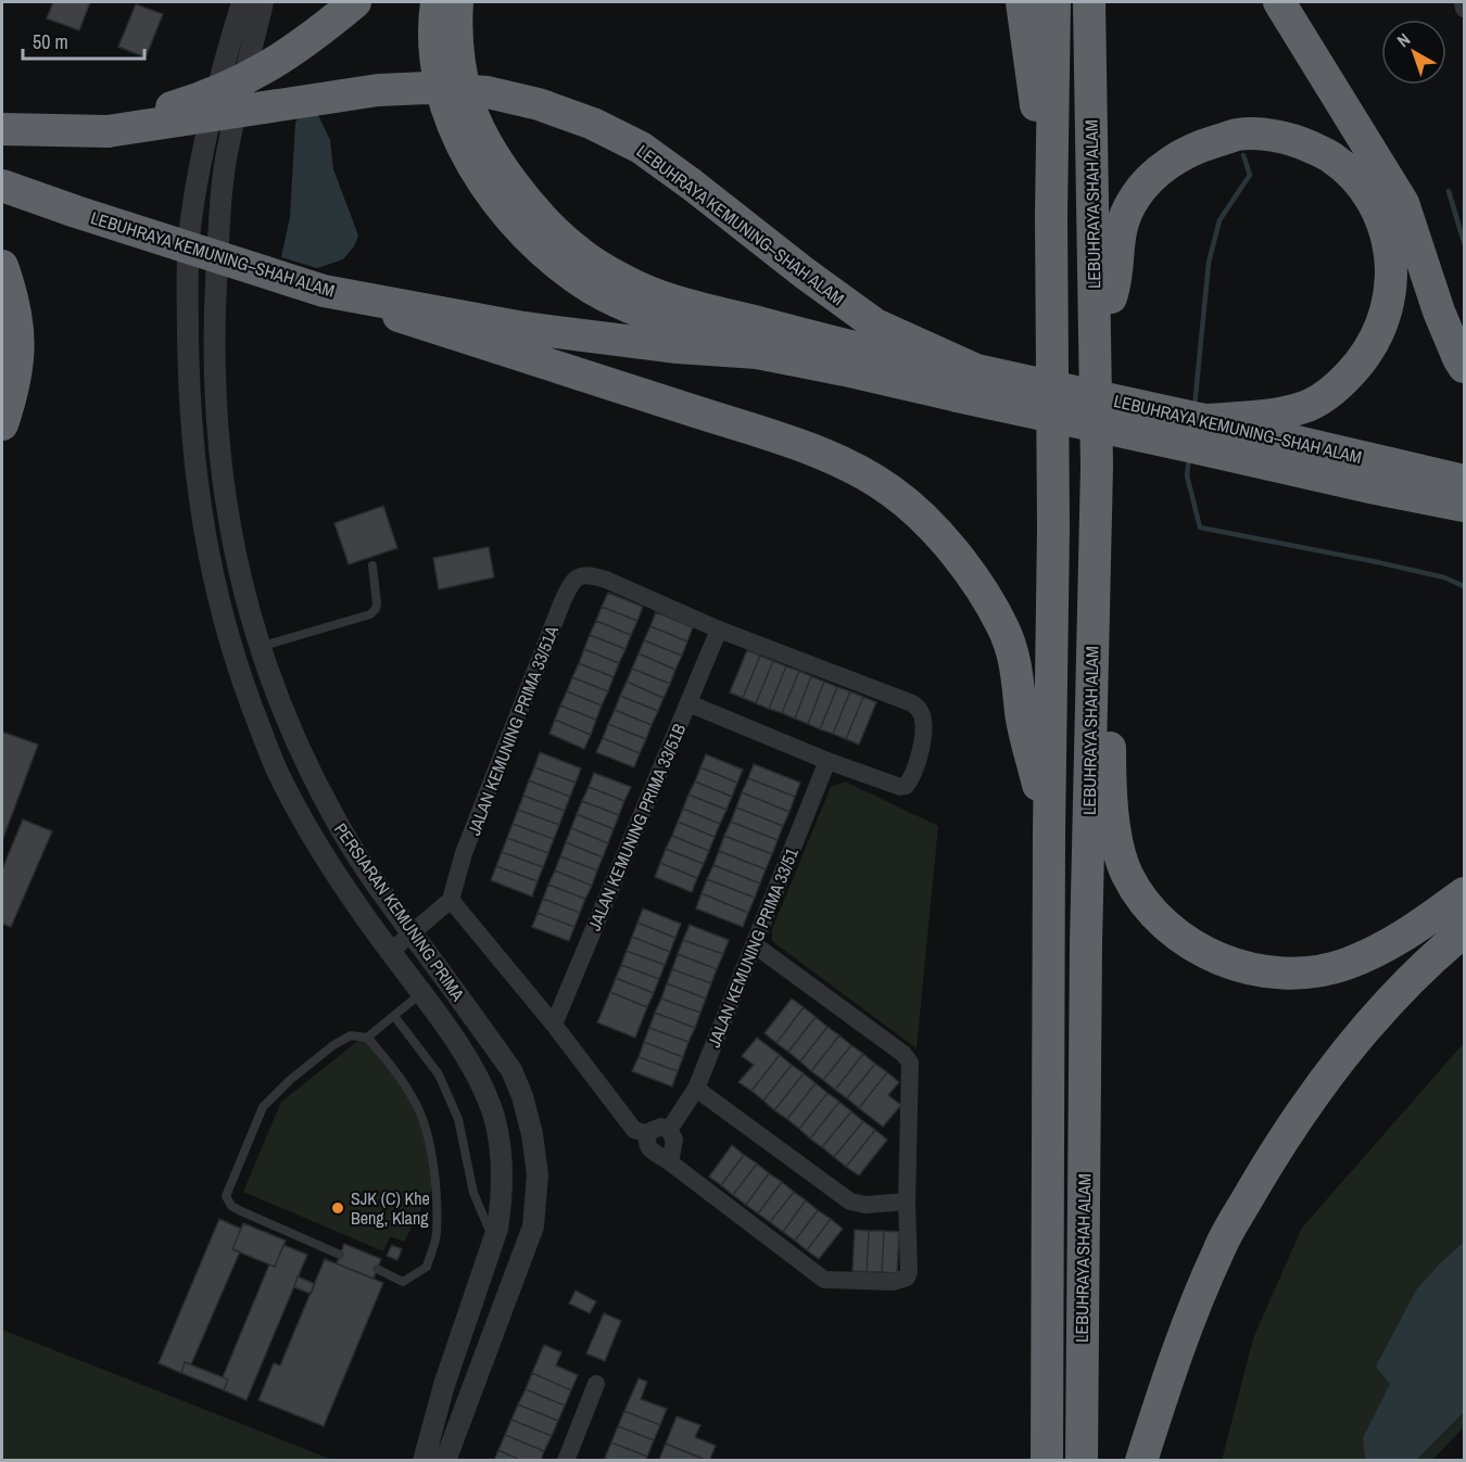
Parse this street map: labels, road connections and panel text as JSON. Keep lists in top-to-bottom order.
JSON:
{
  "streets": {
    "highway": ["LEBUHRAYA SHAH ALAM", "LEBUHRAYA KEMUNING–SHAH ALAM"],
    "street": [
      "JALAN KEMUNING PRIMA 33/51A",
      "JALAN KEMUNING PRIMA 33/51B",
      "PERSIARAN KEMUNING PRIMA",
      "JALAN KEMUNING PRIMA 33/51"
    ]
  },
  "crossings": [
    ["JALAN KEMUNING PRIMA 33/51A", "JALAN KEMUNING PRIMA 33/51B"]
  ],
  "places": ["SJK (C) Khe Beng, Klang"],
  "scale_bar": "50 m",
  "north": "top left"
}
